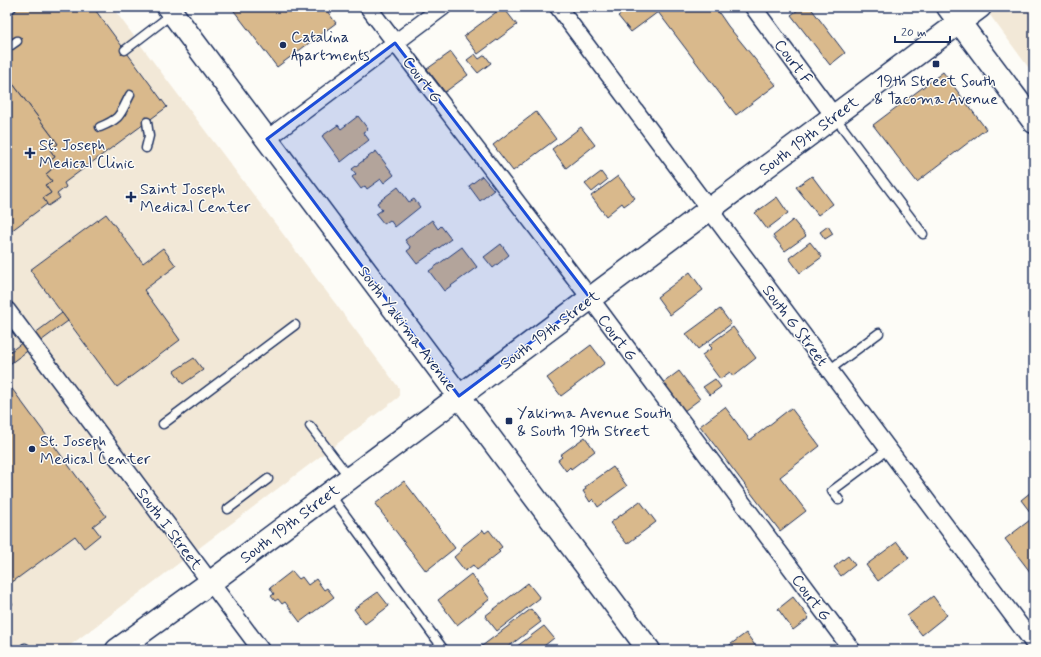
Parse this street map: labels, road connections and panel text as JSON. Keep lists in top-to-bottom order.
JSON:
{
  "streets": {
    "main road": ["South 19th Street", "South Yakima Avenue"],
    "street": [
      "Court F",
      "Court G",
      "South G Street",
      "South I Street"
    ]
  },
  "crossings": [
    ["Court F", "South 19th Street"],
    ["Court G", "South 19th Street"],
    ["South 19th Street", "South G Street"],
    ["South 19th Street", "South Yakima Avenue"],
    ["South 19th Street", "South I Street"]
  ],
  "places": {
    "other": ["Catalina Apartments", "St. Joseph Medical Center"],
    "transit": ["19th Street South & Tacoma Avenue", "Yakima Avenue South & South 19th Street"],
    "health": ["St. Joseph Medical Clinic", "Saint Joseph Medical Center"]
  },
  "scale_bar": "20 m"
}
